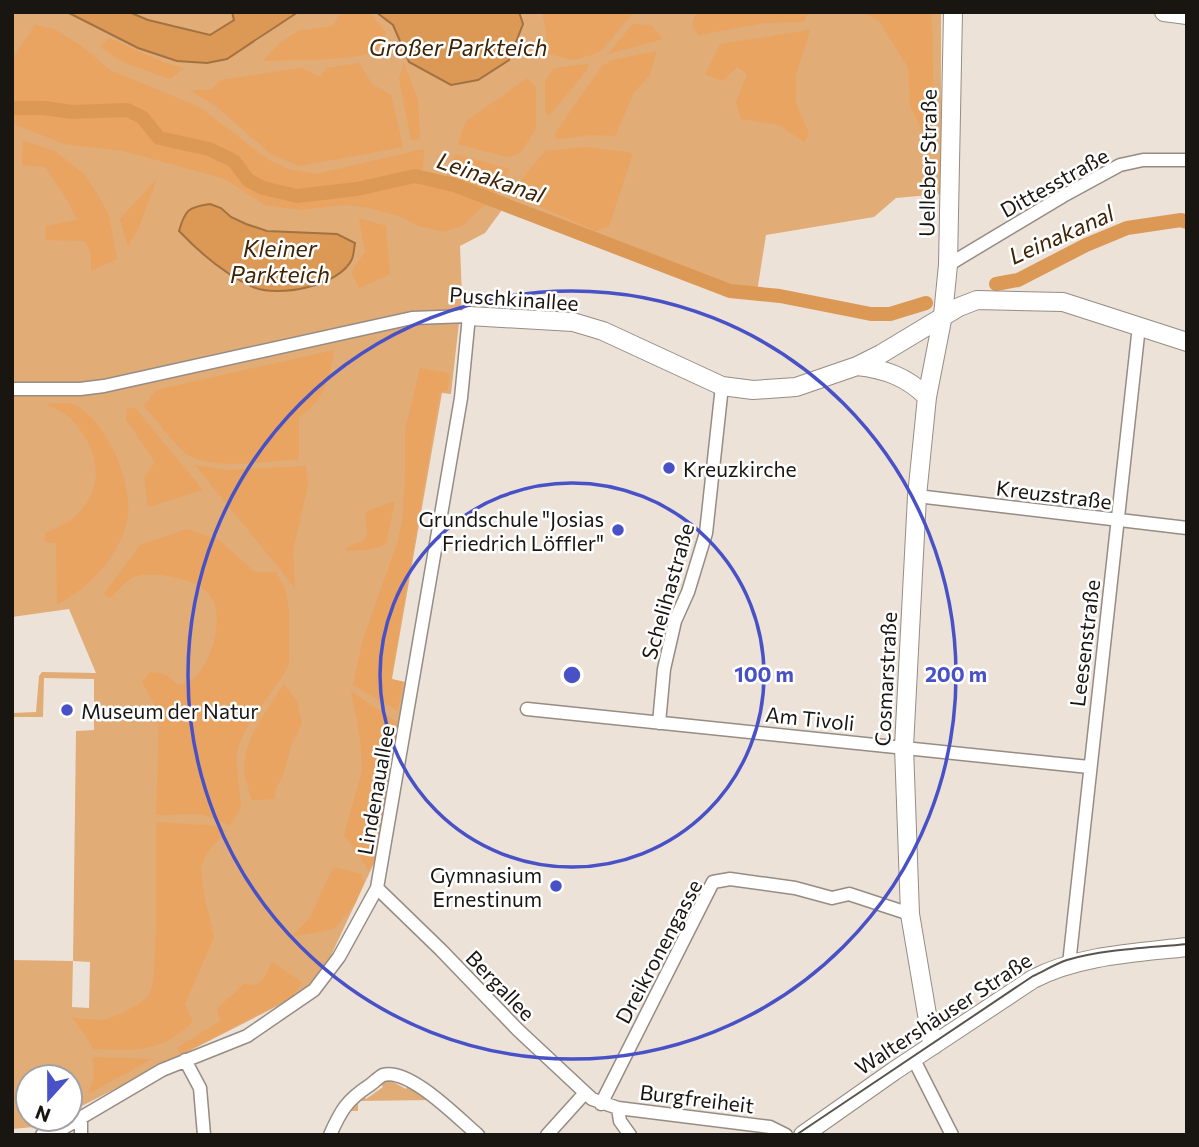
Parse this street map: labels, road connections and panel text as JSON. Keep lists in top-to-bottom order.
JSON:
{
  "streets": {
    "street": [
      "Uelleber Straße",
      "Dittesstraße",
      "Puschkinallee",
      "Kreuzstraße",
      "Schelihastraße",
      "Leesenstraße",
      "Cosmarstraße",
      "Am Tivoli",
      "Lindenauallee",
      "Dreikronengasse",
      "Bergallee",
      "Waltershäuser Straße",
      "Burgfreiheit"
    ]
  },
  "crossings": [
    ["Uelleber Straße", "Dittesstraße"],
    ["Uelleber Straße", "Puschkinallee"],
    ["Uelleber Straße", "Cosmarstraße"],
    ["Puschkinallee", "Schelihastraße"],
    ["Puschkinallee", "Leesenstraße"],
    ["Puschkinallee", "Cosmarstraße"],
    ["Puschkinallee", "Lindenauallee"],
    ["Kreuzstraße", "Leesenstraße"],
    ["Kreuzstraße", "Cosmarstraße"],
    ["Schelihastraße", "Am Tivoli"],
    ["Leesenstraße", "Am Tivoli"],
    ["Leesenstraße", "Waltershäuser Straße"],
    ["Cosmarstraße", "Am Tivoli"],
    ["Cosmarstraße", "Dreikronengasse"],
    ["Cosmarstraße", "Waltershäuser Straße"],
    ["Lindenauallee", "Bergallee"],
    ["Dreikronengasse", "Bergallee"],
    ["Dreikronengasse", "Burgfreiheit"],
    ["Bergallee", "Burgfreiheit"]
  ],
  "water": ["Großer Parkteich", "Leinakanal", "Kleiner Parkteich"],
  "places": [
    "Kreuzkirche",
    "Grundschule \"Josias Friedrich Löffler\"",
    "Museum der Natur",
    "Gymnasium Ernestinum"
  ],
  "north": "bottom",
  "rings": ["100 m", "200 m"]
}
